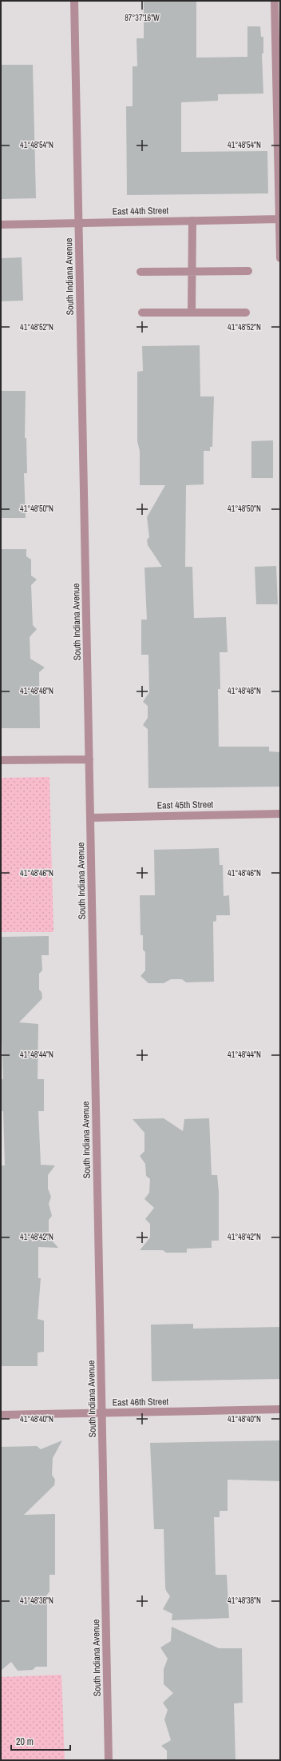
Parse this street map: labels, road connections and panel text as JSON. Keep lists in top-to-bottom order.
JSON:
{
  "streets": {
    "street": [
      "East 44th Street",
      "South Indiana Avenue",
      "East 45th Street",
      "East 46th Street"
    ]
  },
  "crossings": [
    ["East 44th Street", "South Indiana Avenue"],
    ["South Indiana Avenue", "East 45th Street"],
    ["South Indiana Avenue", "East 46th Street"]
  ],
  "scale_bar": "20 m",
  "coordinates": [
    "87°37'16\"W",
    "41°48'54\"N",
    "41°48'52\"N",
    "41°48'50\"N",
    "41°48'48\"N",
    "41°48'46\"N",
    "41°48'44\"N",
    "41°48'42\"N",
    "41°48'40\"N",
    "41°48'38\"N"
  ]
}
